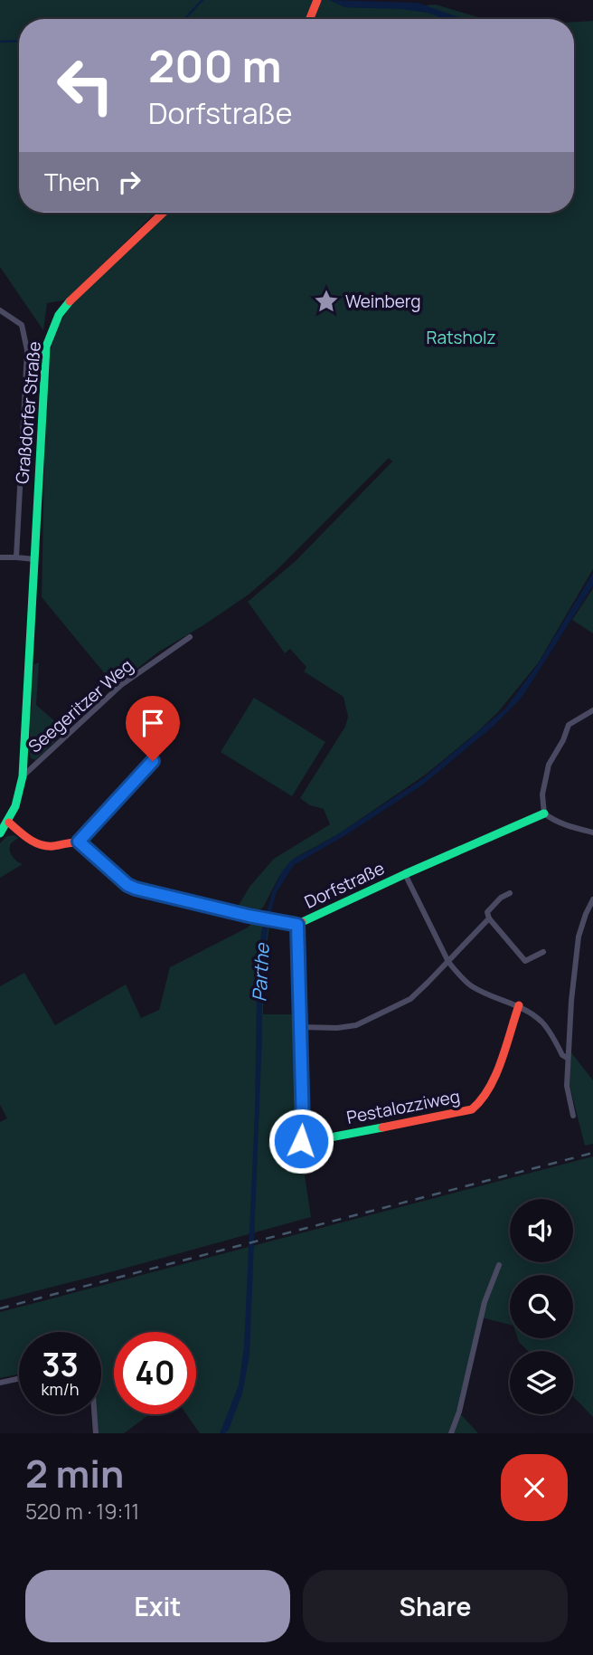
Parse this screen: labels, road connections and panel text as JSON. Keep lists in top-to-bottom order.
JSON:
{
  "streets": {
    "street": [
      "Graßdorfer Straße",
      "Seegeritzer Weg",
      "Dorfstraße",
      "Pestalozziweg"
    ]
  },
  "crossings": [
    ["Graßdorfer Straße", "Seegeritzer Weg"]
  ],
  "water": ["Parthe"],
  "parks": ["Ratsholz"],
  "places": {
    "place": ["Weinberg"]
  },
  "page": {
    "turn": ["200 m", "Dorfstraße"],
    "then": "Then",
    "speed": "33 km/h",
    "limit": "40",
    "heading": ["2 min", "520 m · 19:11"],
    "buttons": ["Exit", "Share"]
  }
}
